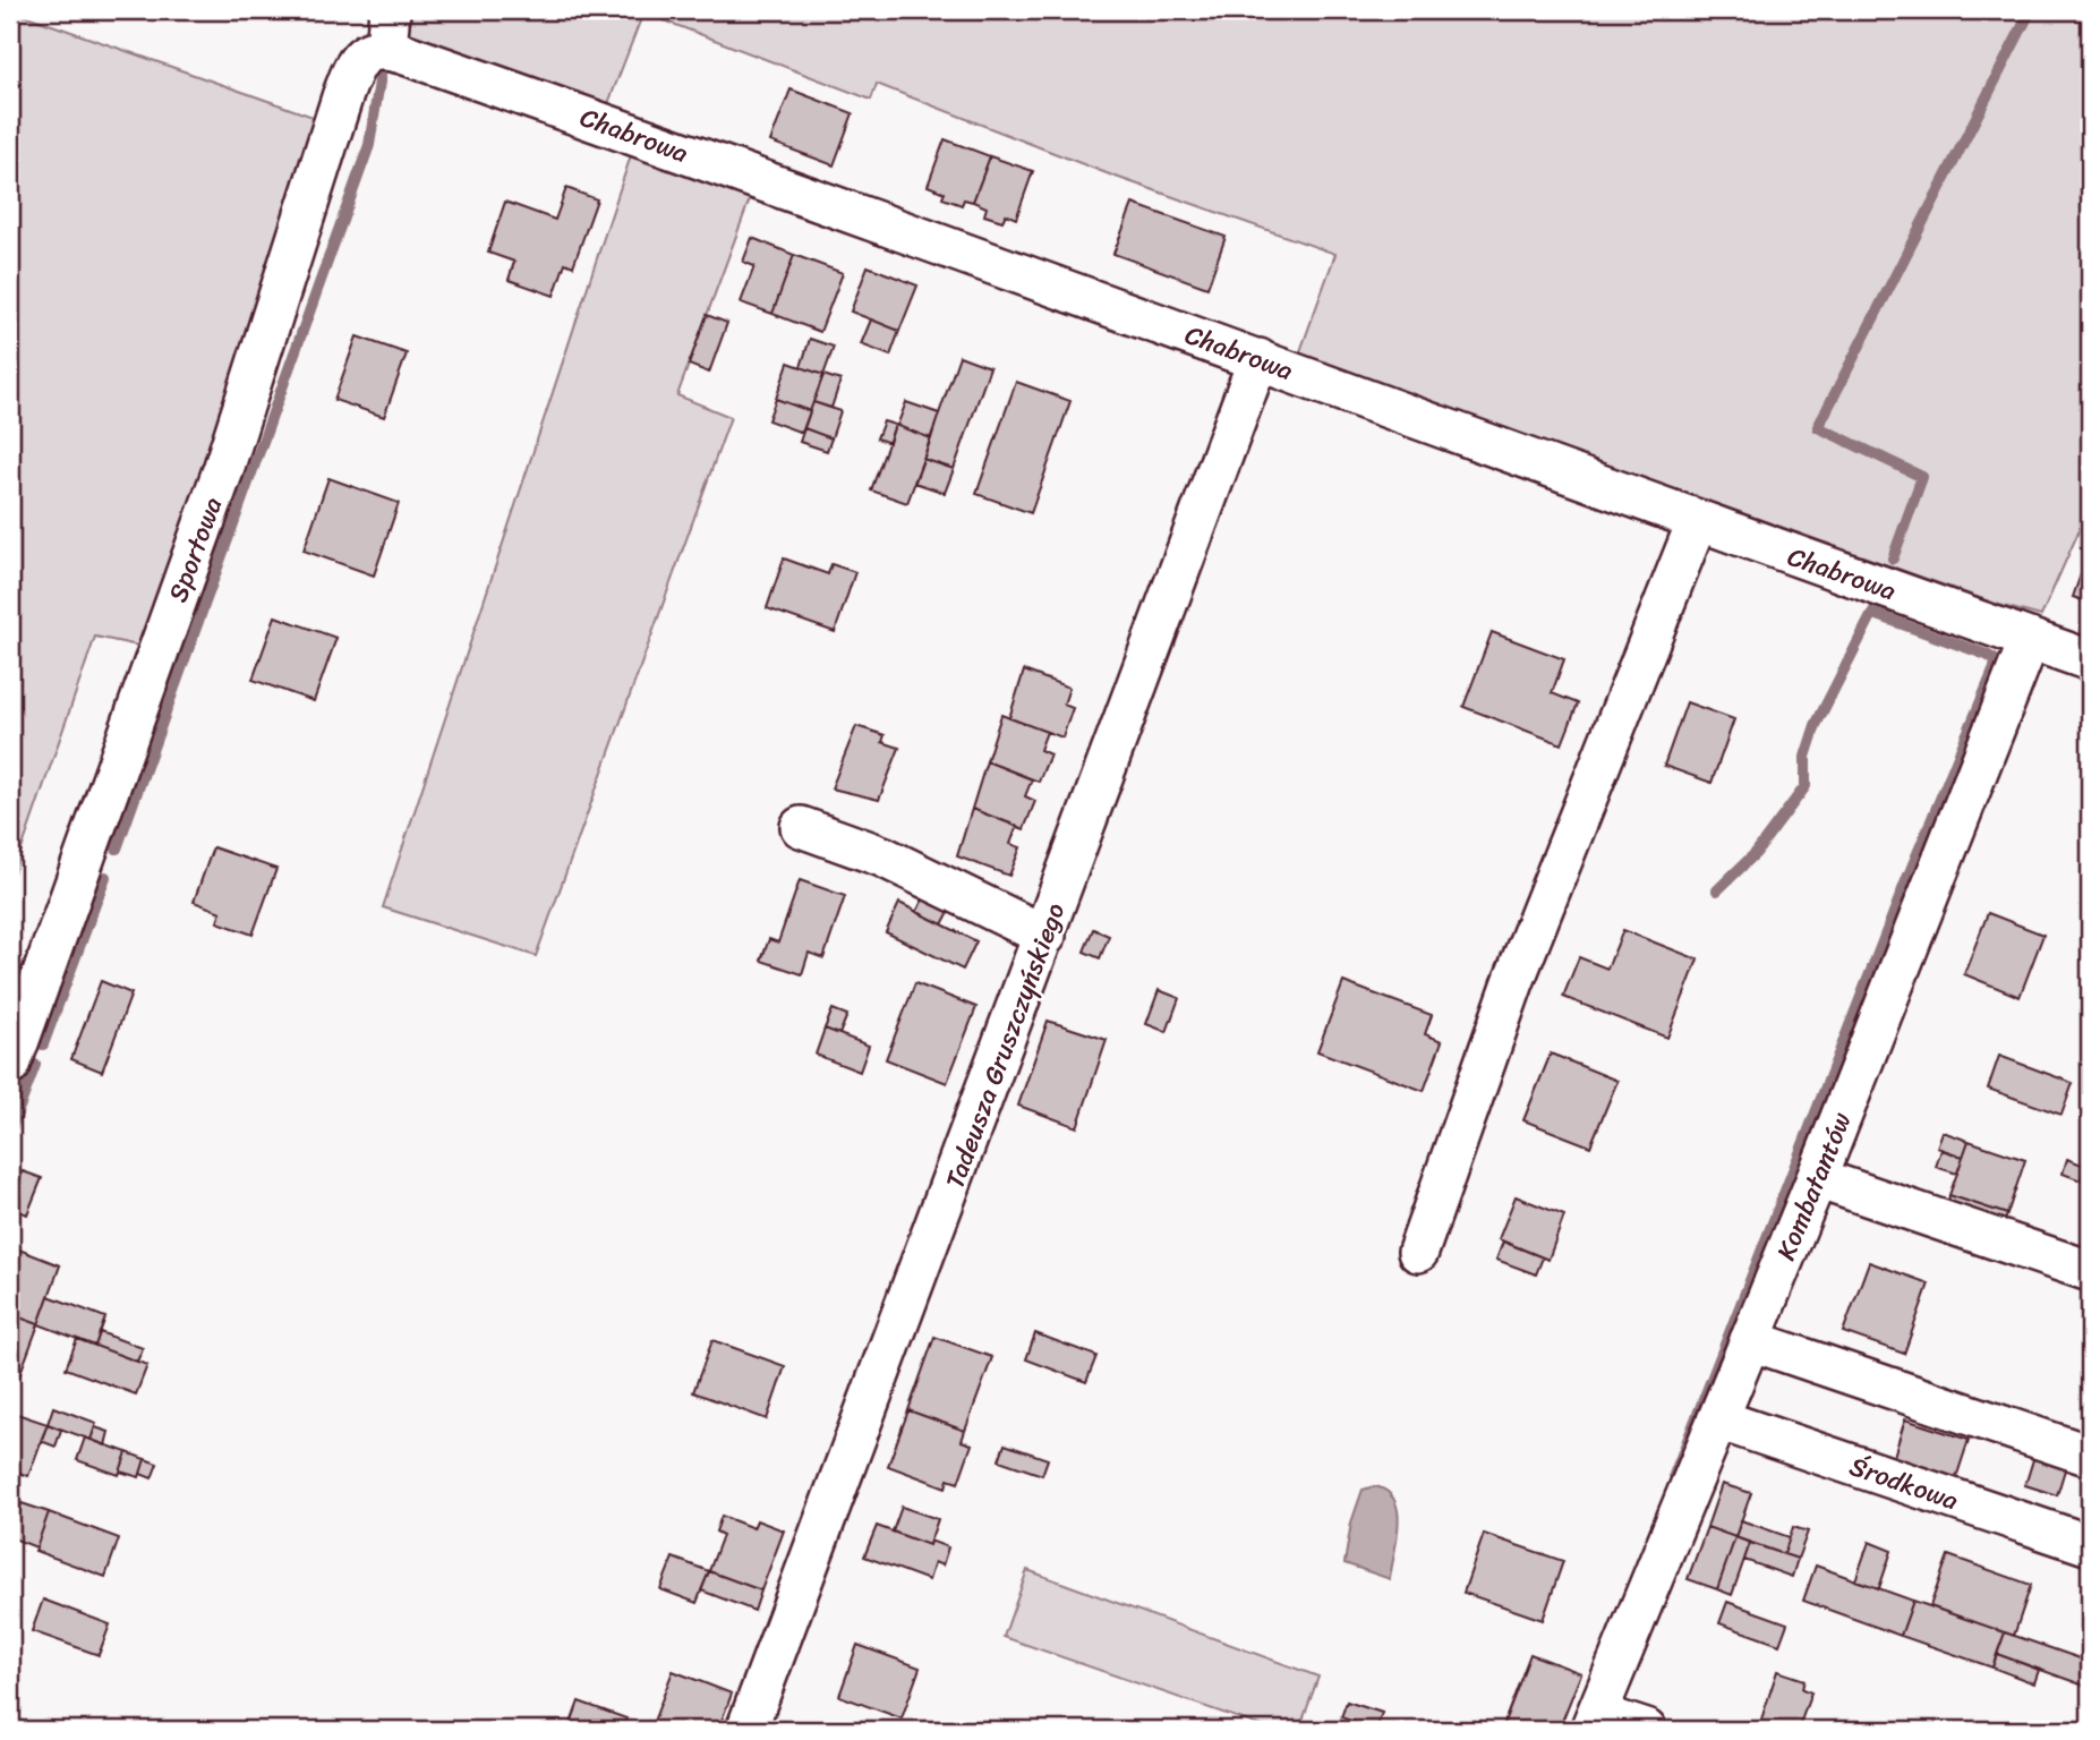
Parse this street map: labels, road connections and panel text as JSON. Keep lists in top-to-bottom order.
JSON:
{
  "streets": {
    "street": [
      "Chabrowa",
      "Sportowa",
      "Tadeusza Gruszczyńskiego",
      "Kombatantów",
      "Środkowa"
    ]
  },
  "crossings": [
    ["Chabrowa", "Sportowa"],
    ["Chabrowa", "Tadeusza Gruszczyńskiego"],
    ["Chabrowa", "Kombatantów"],
    ["Kombatantów", "Środkowa"]
  ]
}
